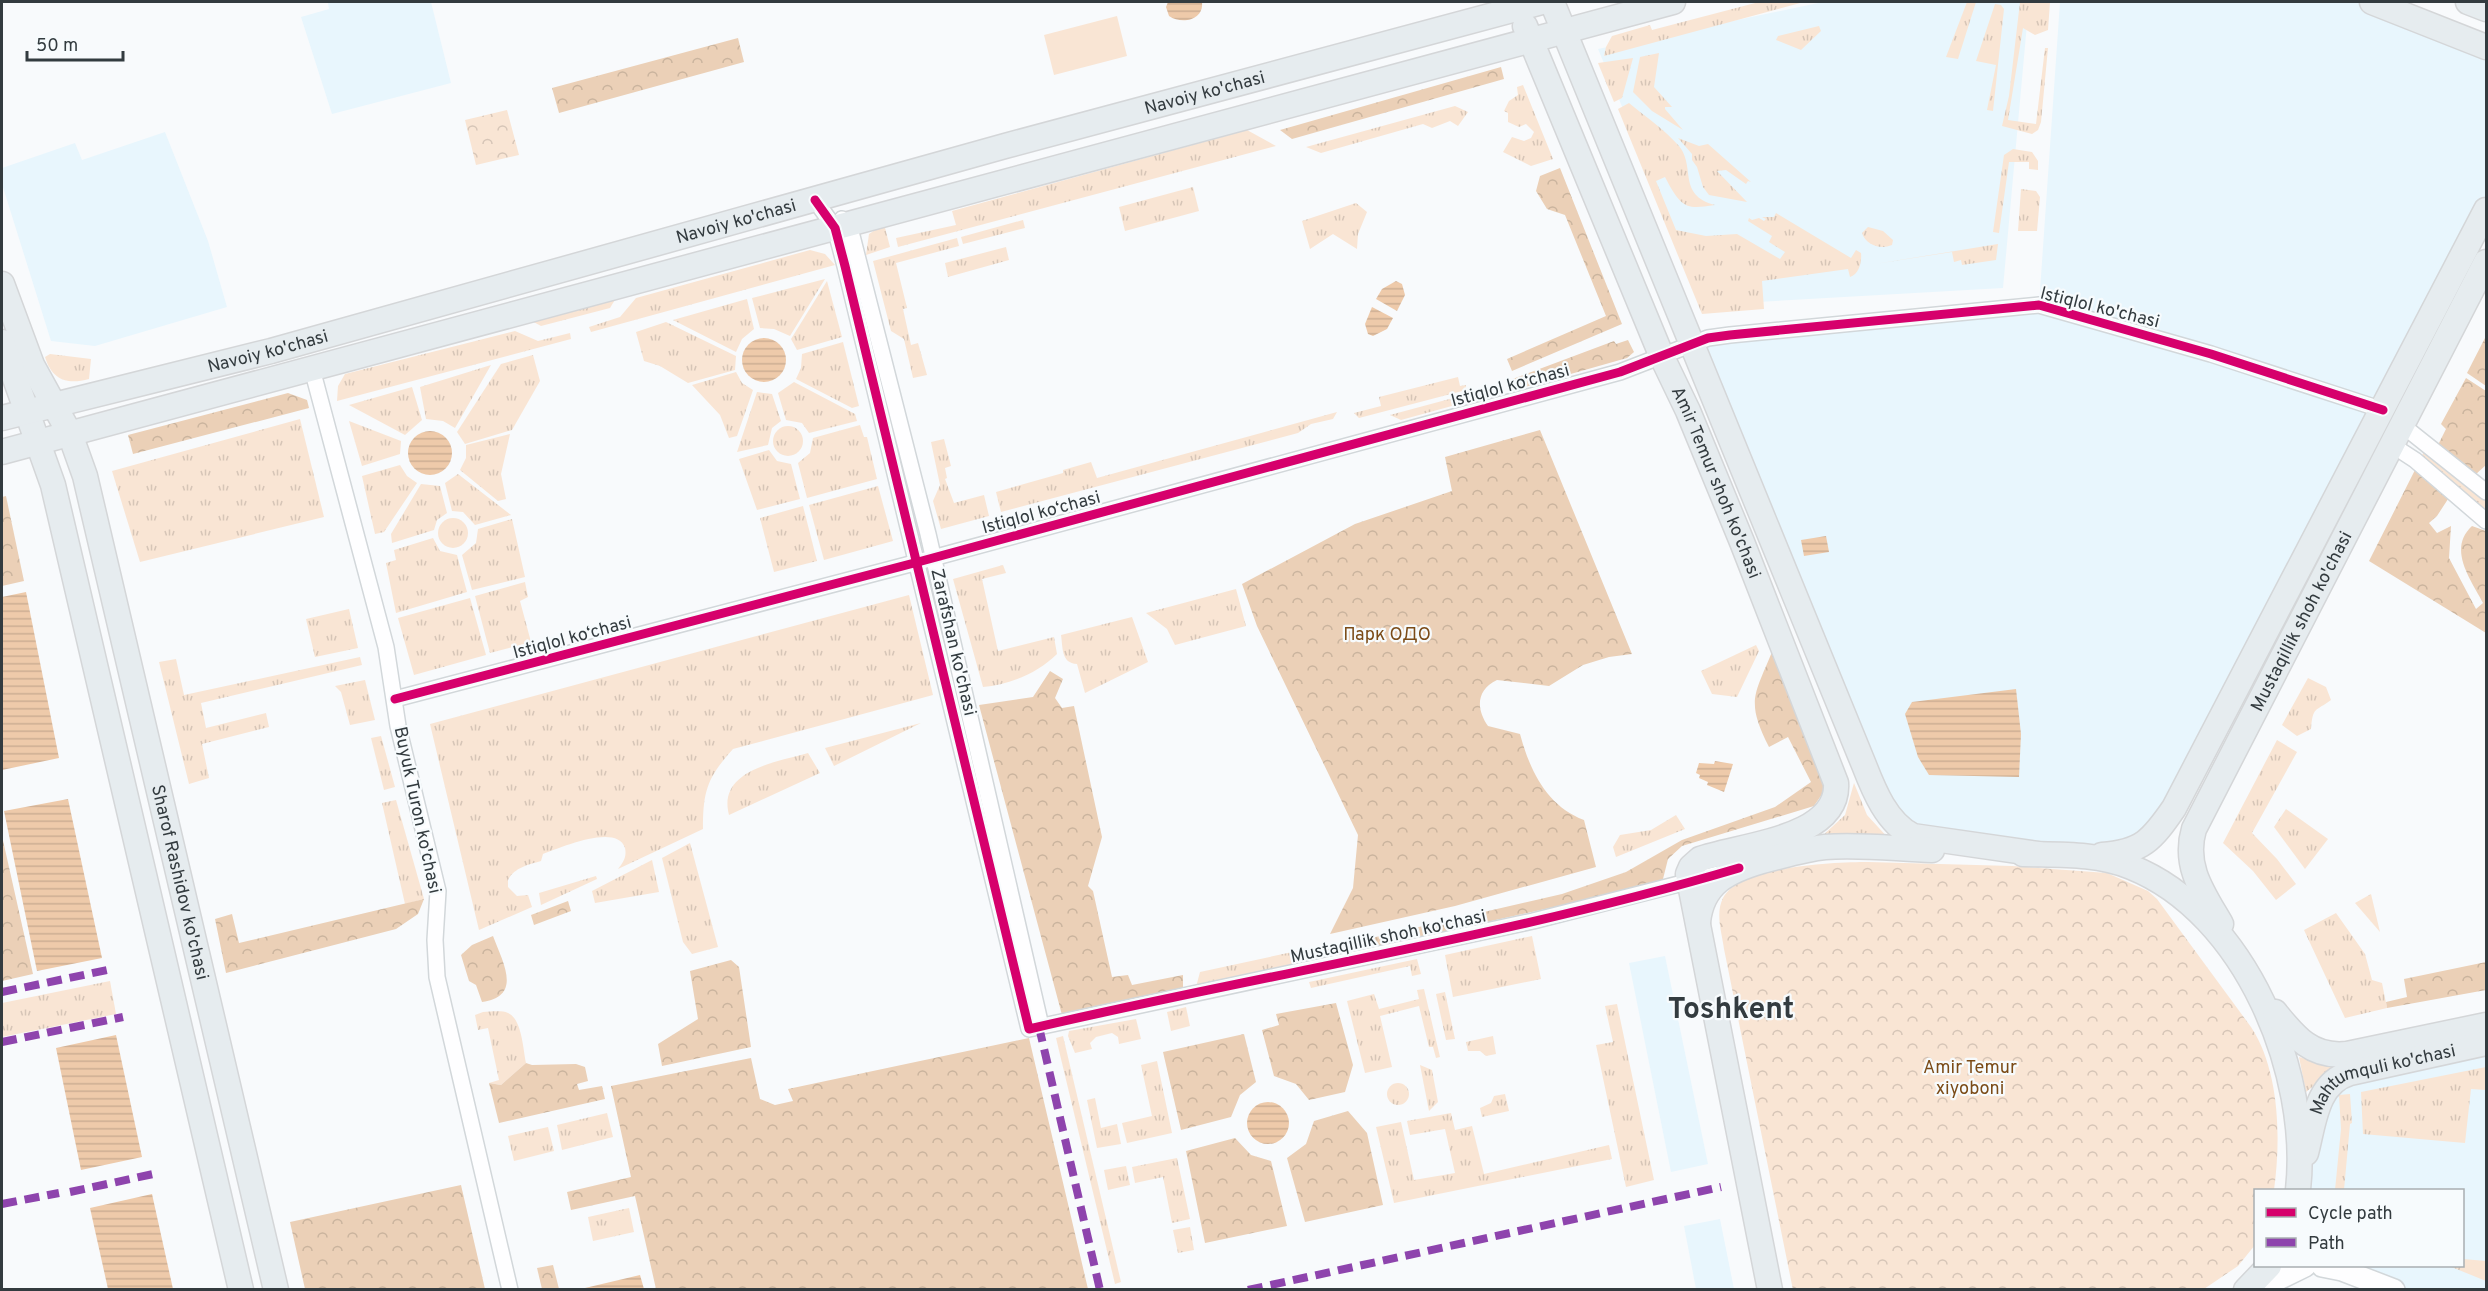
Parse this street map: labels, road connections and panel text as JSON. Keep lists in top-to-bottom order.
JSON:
{
  "streets": {
    "main road": [
      "Navoiy ko'chasi",
      "Amir Temur shoh ko'chasi",
      "Mustaqillik shoh ko'chasi",
      "Sharof Rashidov ko'chasi",
      "Mahtumquli ko'chasi"
    ],
    "street": [
      "Istiqlol ko'chasi",
      "Istiqlol ko‘chasi",
      "Zarafshan ko'chasi",
      "Buyuk Turon ko'chasi"
    ]
  },
  "crossings": [
    ["Navoiy ko'chasi", "Amir Temur shoh ko'chasi"],
    ["Navoiy ko'chasi", "Zarafshan ko'chasi"],
    ["Navoiy ko'chasi", "Buyuk Turon ko'chasi"],
    ["Navoiy ko'chasi", "Sharof Rashidov ko'chasi"],
    ["Istiqlol ko'chasi", "Istiqlol ko‘chasi"],
    ["Istiqlol ko'chasi", "Amir Temur shoh ko'chasi"],
    ["Istiqlol ko'chasi", "Mustaqillik shoh ko'chasi"],
    ["Istiqlol ko‘chasi", "Amir Temur shoh ko'chasi"],
    ["Istiqlol ko‘chasi", "Zarafshan ko'chasi"],
    ["Istiqlol ko‘chasi", "Buyuk Turon ko'chasi"],
    ["Amir Temur shoh ko'chasi", "Mustaqillik shoh ko'chasi"],
    ["Mustaqillik shoh ko'chasi", "Zarafshan ko'chasi"],
    ["Mustaqillik shoh ko'chasi", "Mahtumquli ko'chasi"]
  ],
  "districts": ["Toshkent"],
  "parks": ["Парк ОДО", "Amir Temur xiyoboni"],
  "legend": ["Cycle path", "Path"],
  "scale_bar": "50 m"
}
